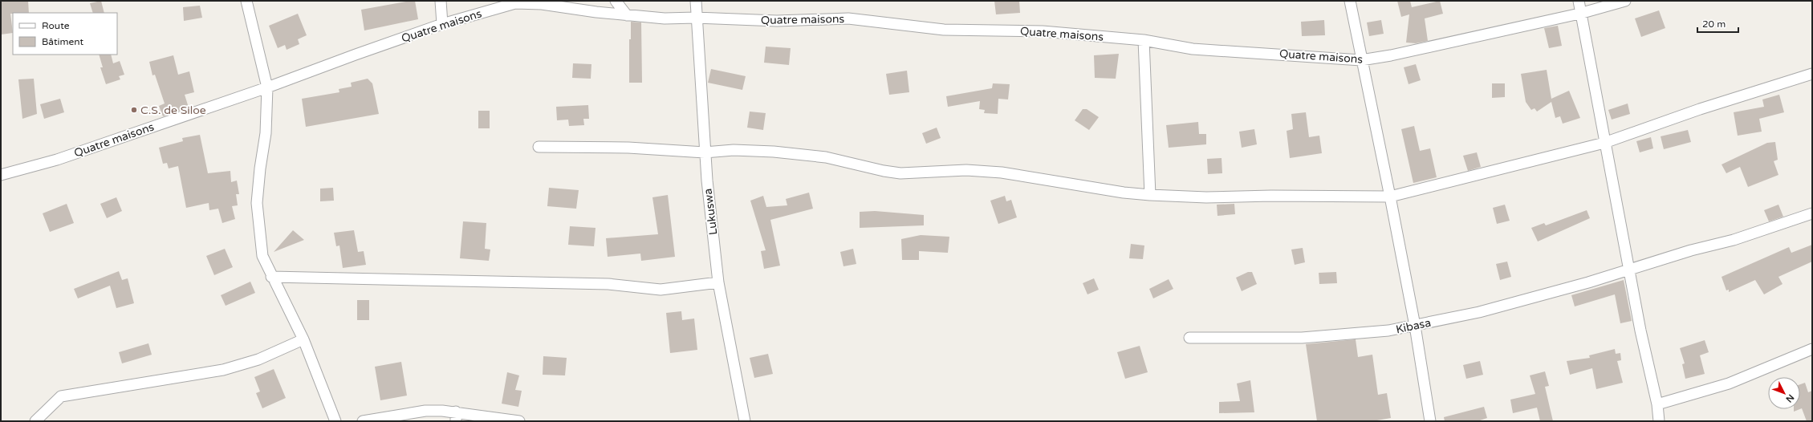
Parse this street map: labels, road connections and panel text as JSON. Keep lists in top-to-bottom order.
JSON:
{
  "streets": {
    "street": ["Quatre maisons", "Lukuswa", "Kibasa"]
  },
  "crossings": [
    ["Quatre maisons", "Lukuswa"]
  ],
  "places": ["C.S. de Siloe"],
  "legend": ["Route", "Bâtiment"],
  "scale_bar": "20 m",
  "north": "bottom right"
}
